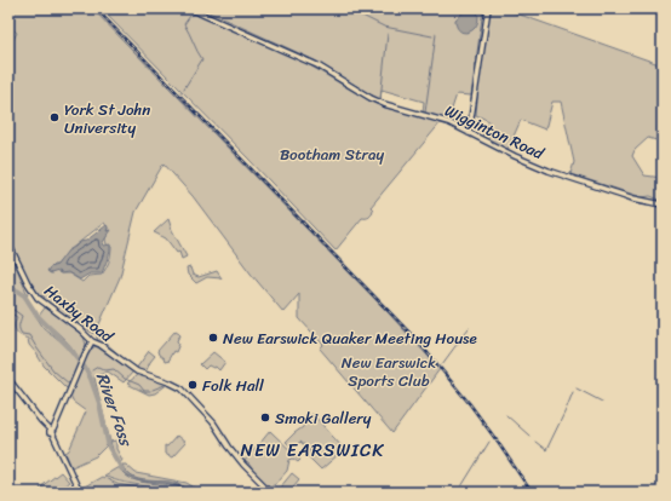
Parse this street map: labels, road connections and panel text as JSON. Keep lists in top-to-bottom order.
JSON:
{
  "streets": {
    "street": ["Wigginton Road", "Haxby Road"]
  },
  "districts": ["NEW EARSWICK"],
  "water": ["River Foss"],
  "parks": ["Bootham Stray", "New Earswick Sports Club"],
  "places": [
    "York St John University",
    "New Earswick Quaker Meeting House",
    "Folk Hall",
    "Smoki Gallery"
  ]
}
